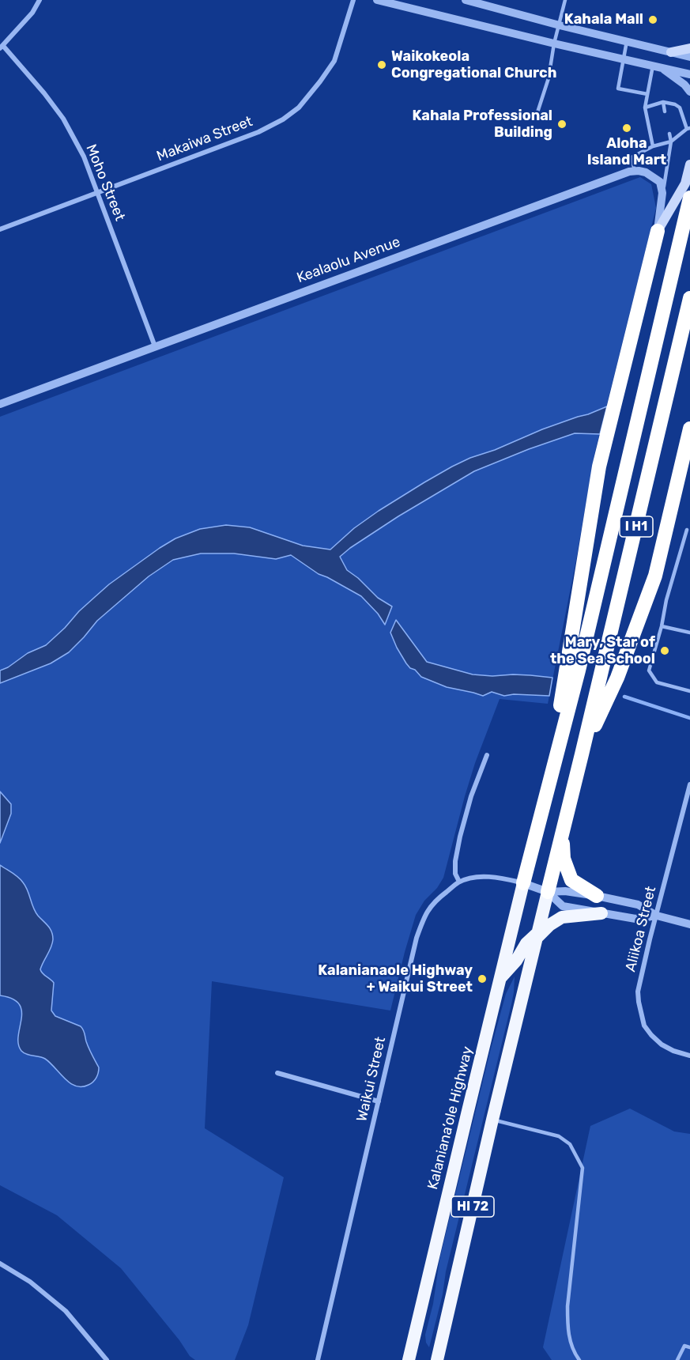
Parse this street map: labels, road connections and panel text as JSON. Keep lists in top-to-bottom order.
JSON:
{
  "streets": {
    "highway": ["I H1", "Kalaniana’ole Highway", "HI 72"],
    "street": [
      "Makaiwa Street",
      "Moho Street",
      "Kealaolu Avenue",
      "Aliikoa Street",
      "Waikui Street"
    ]
  },
  "crossings": [
    ["Makaiwa Street", "Moho Street"],
    ["Moho Street", "Kealaolu Avenue"],
    ["I H1", "Waikui Street"],
    ["I H1", "Kalaniana’ole Highway"],
    ["I H1", "HI 72"],
    ["Waikui Street", "Kalaniana’ole Highway"]
  ],
  "places": [
    "Kahala Mall",
    "Waikokeola Congregational Church",
    "Kahala Professional Building",
    "Aloha Island Mart",
    "Mary, Star of the Sea School",
    "Kalanianaole Highway + Waikui Street"
  ]
}
